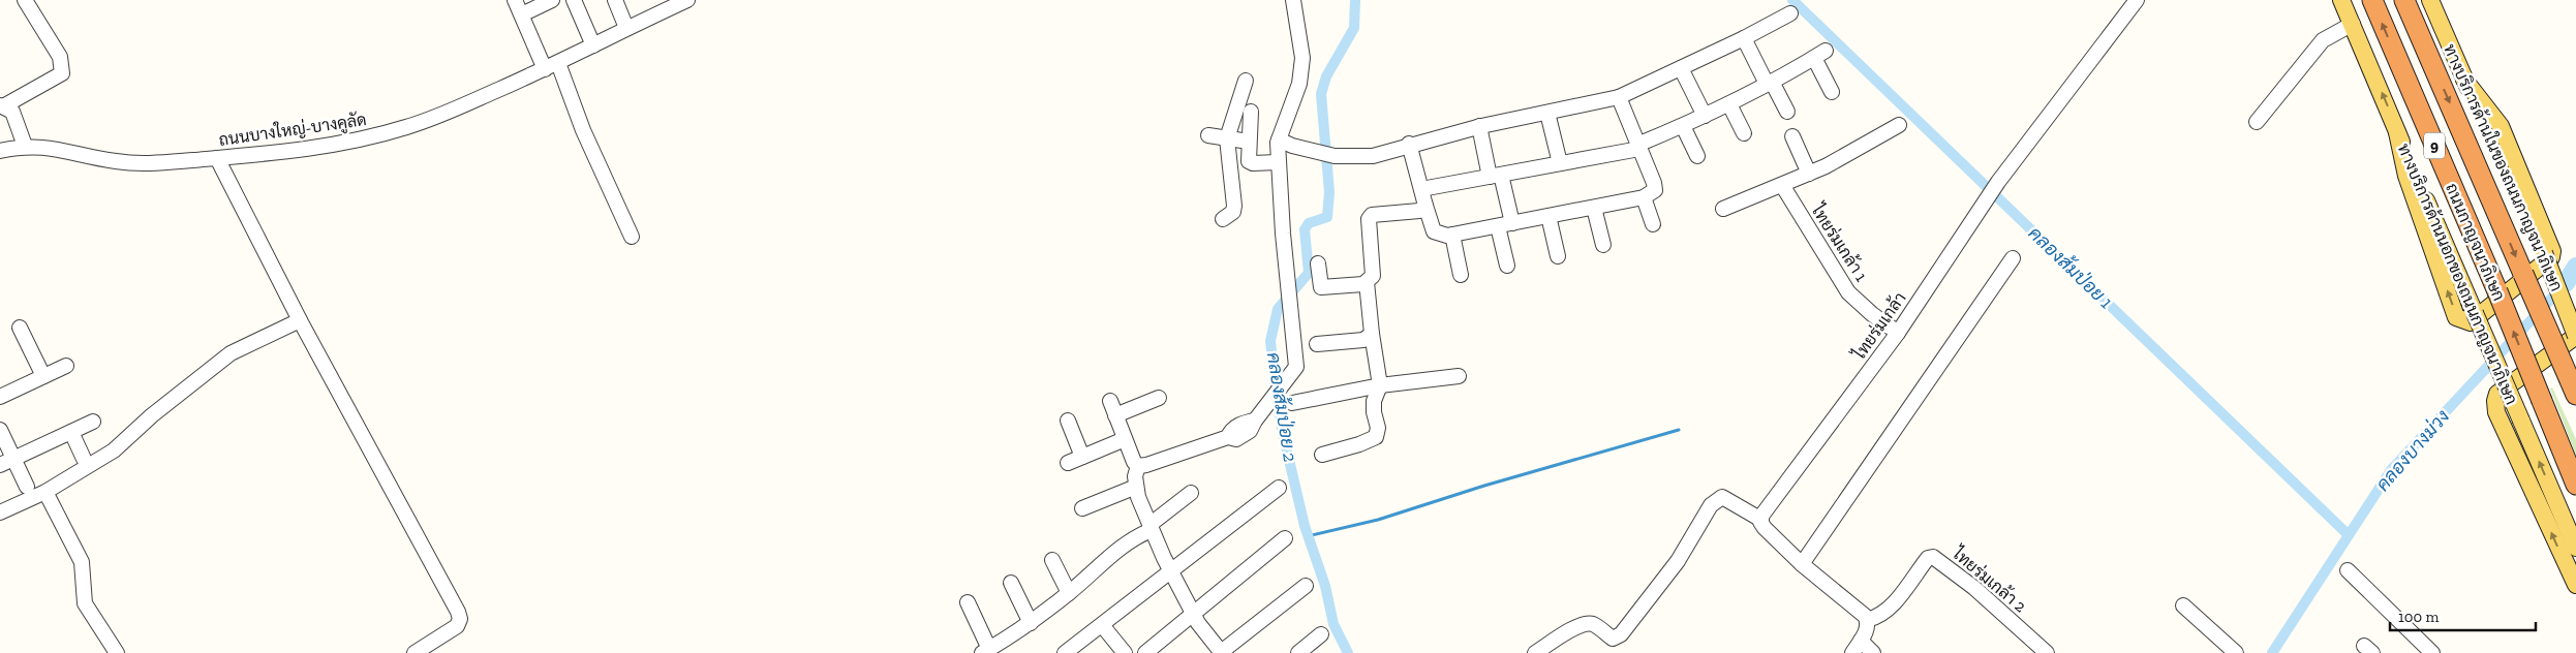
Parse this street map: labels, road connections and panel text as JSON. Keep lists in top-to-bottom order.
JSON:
{
  "streets": {
    "highway": ["9", "ถนนกาญจนาภิเษก"],
    "main road": ["ทางบริการด้านในของถนนกาญจนาภิเษก", "ทางบริการด้านนอกของถนนกาญจนาภิเษก"],
    "street": [
      "ถนนบางใหญ่-บางคูลัด",
      "ไทยร่มเกล้า 1",
      "ไทยร่มเกล้า",
      "ไทยร่มเกล้า 2"
    ]
  },
  "crossings": [
    ["ไทยร่มเกล้า 1", "ไทยร่มเกล้า"]
  ],
  "one_way": ["ทางบริการด้านนอกของถนนกาญจนาภิเษก"],
  "water": ["คลองส้มป่อย 1", "คลองส้มป่อย 2", "คลองบางม่วง"],
  "scale_bar": "100 m"
}
